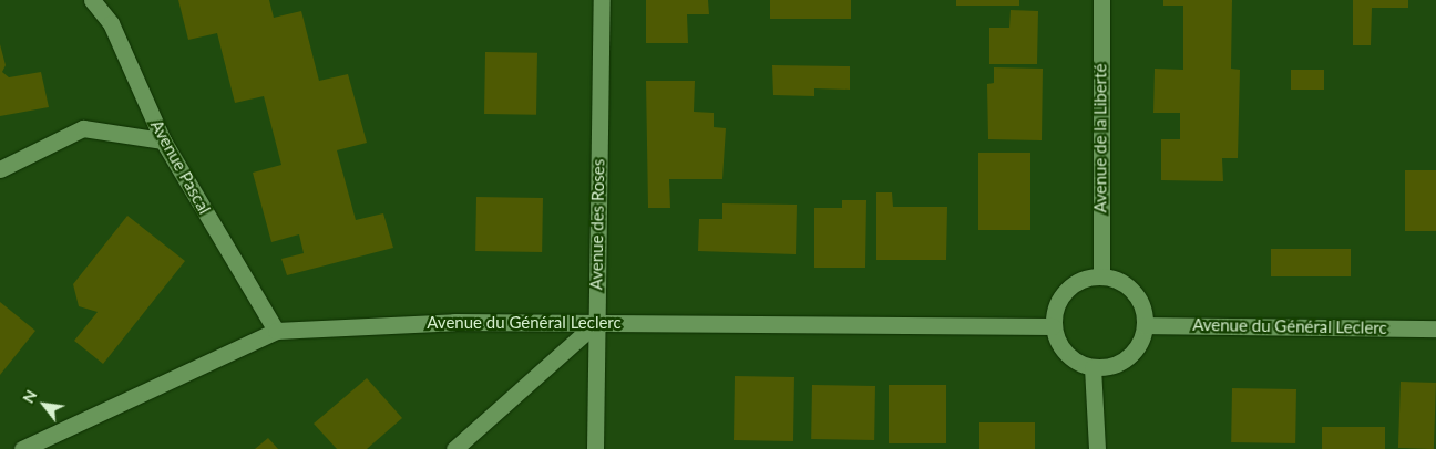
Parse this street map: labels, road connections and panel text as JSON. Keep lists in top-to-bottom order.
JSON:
{
  "streets": {
    "street": [
      "Avenue de la Liberté",
      "Avenue Pascal",
      "Avenue des Roses",
      "Avenue du Général Leclerc"
    ]
  },
  "crossings": [
    ["Avenue de la Liberté", "Avenue du Général Leclerc"],
    ["Avenue Pascal", "Avenue du Général Leclerc"],
    ["Avenue des Roses", "Avenue du Général Leclerc"]
  ],
  "north": "top left"
}
